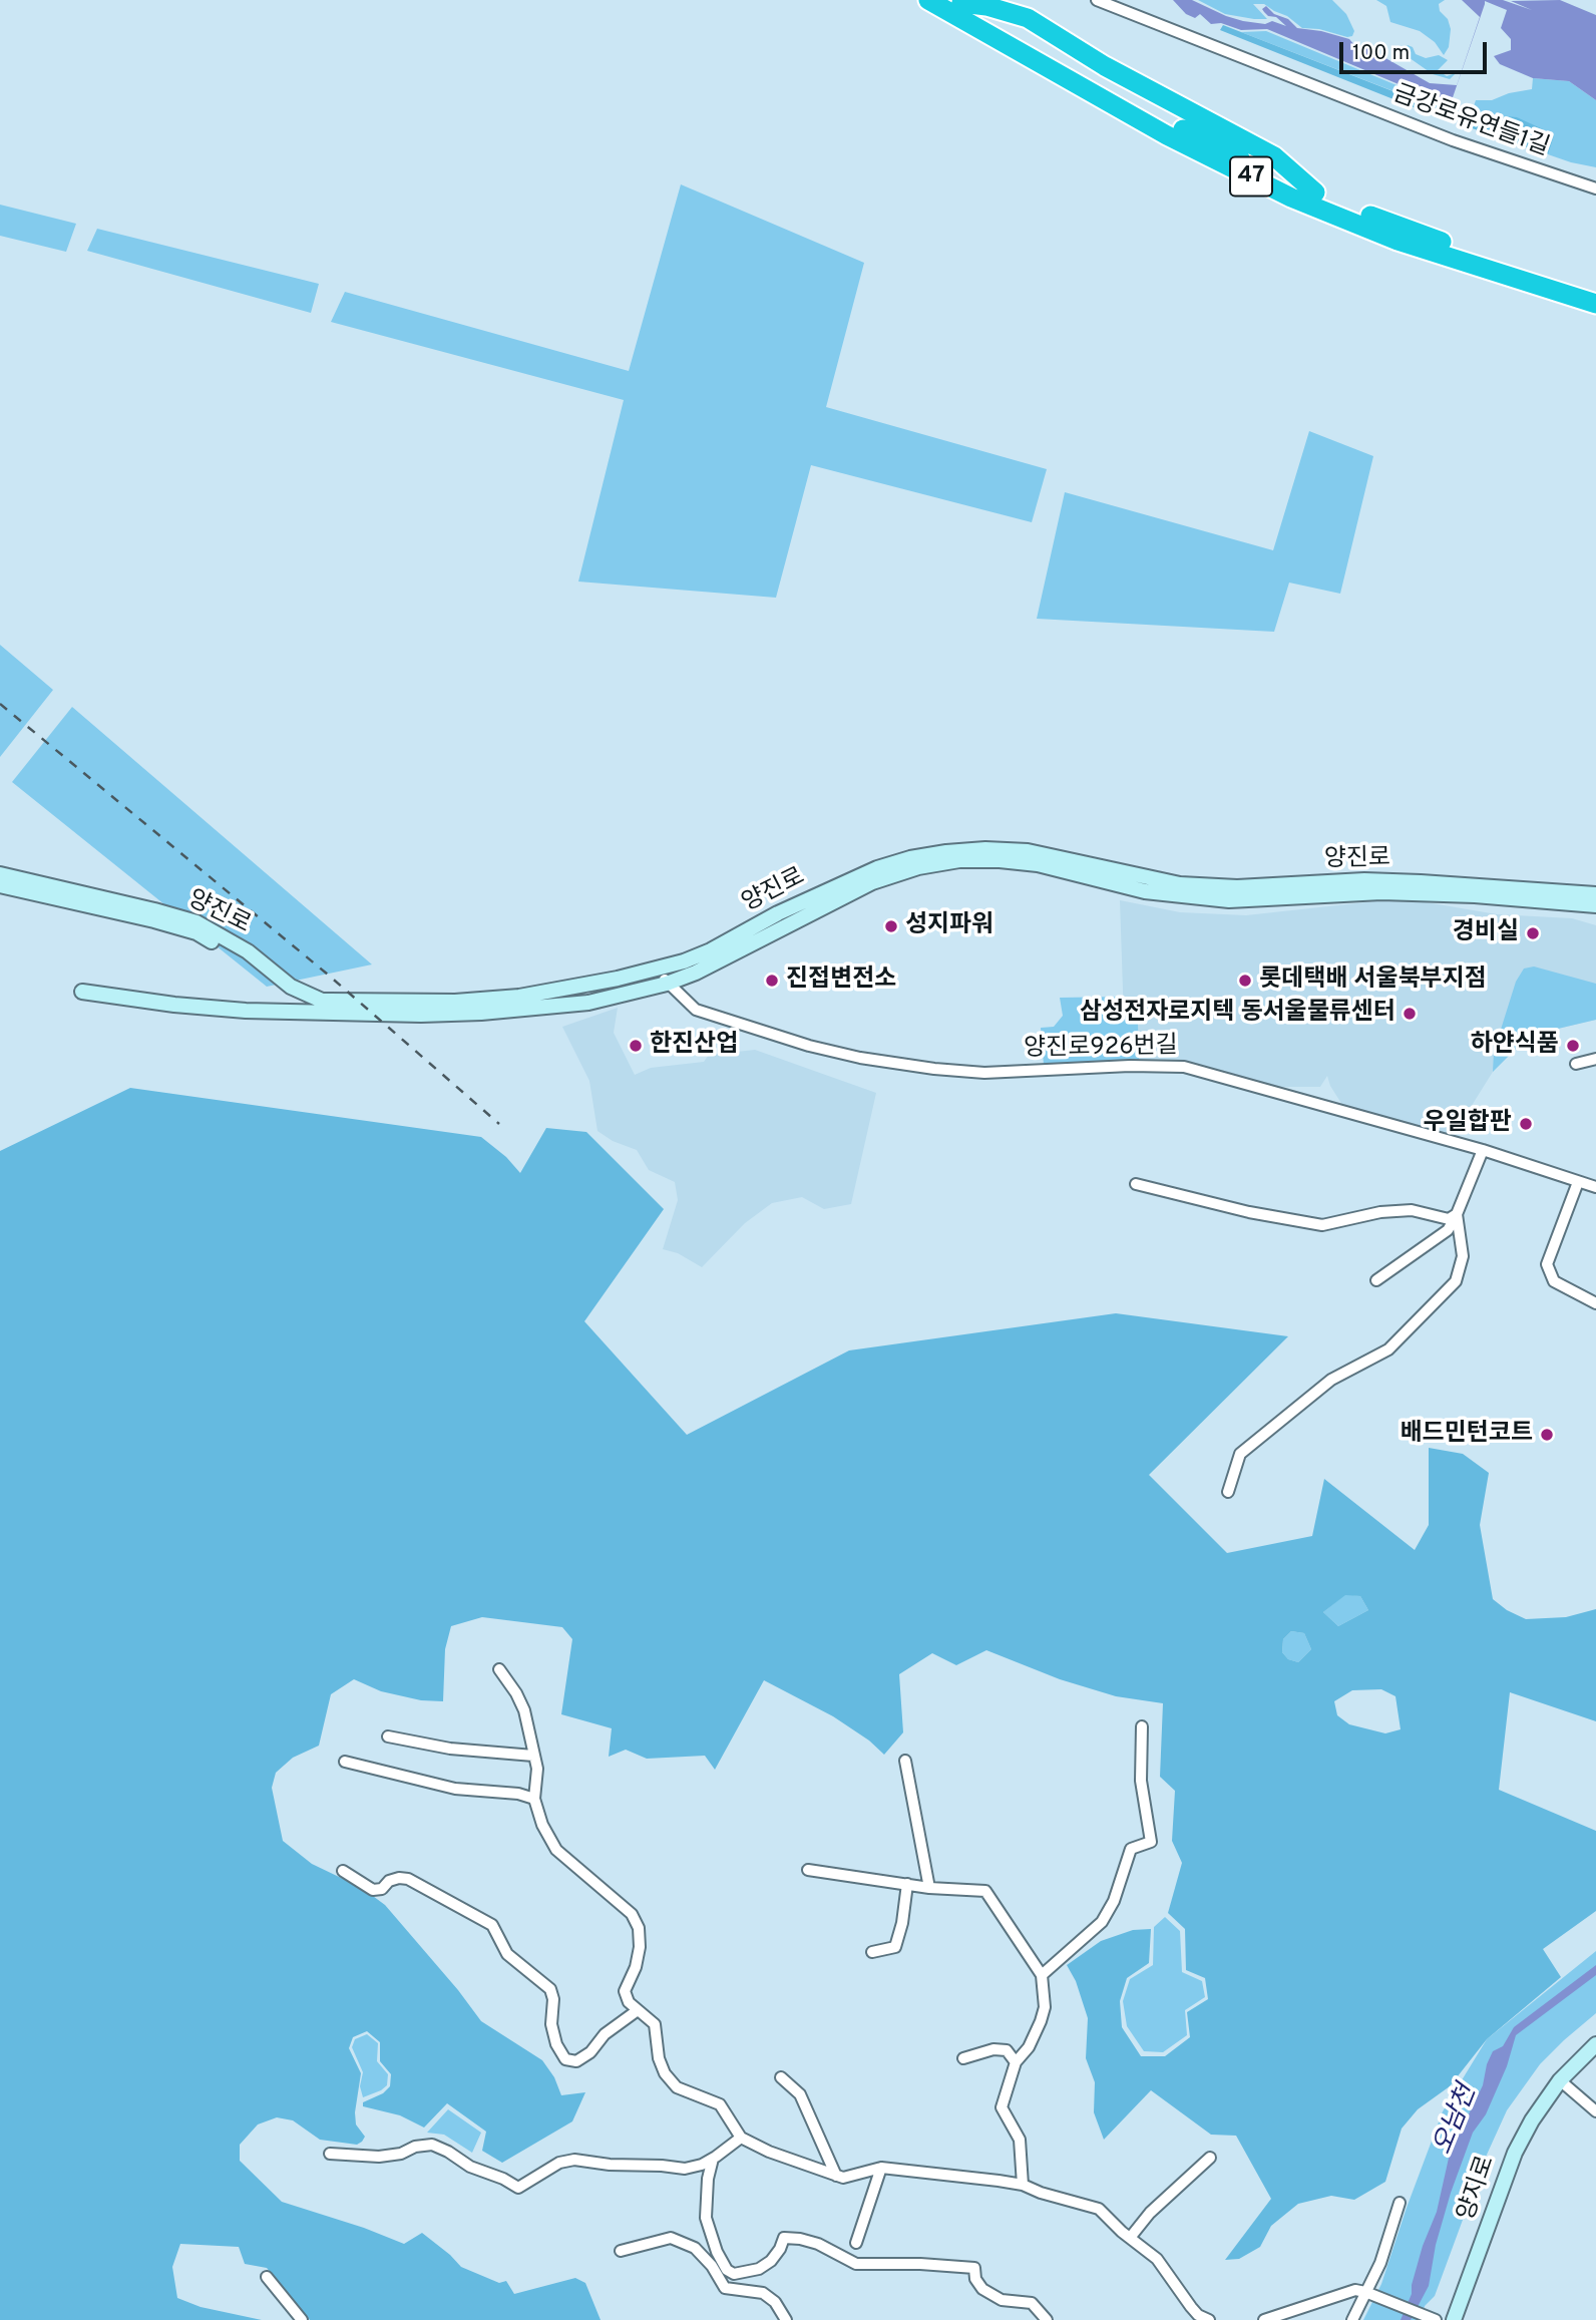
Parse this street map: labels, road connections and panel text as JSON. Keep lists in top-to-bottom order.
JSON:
{
  "streets": {
    "highway": ["47"],
    "main road": ["양진로", "양지로"],
    "street": ["금강로유연들1길", "양진로926번길"]
  },
  "crossings": [
    ["양진로", "양진로926번길"]
  ],
  "water": ["오남천"],
  "places": [
    "성지파워",
    "경비실",
    "진접변전소",
    "롯데택배 서울북부지점",
    "삼성전자로지텍 동서울물류센터",
    "한진산업",
    "하얀식품",
    "우일합판",
    "배드민턴코트"
  ],
  "scale_bar": "100 m"
}
